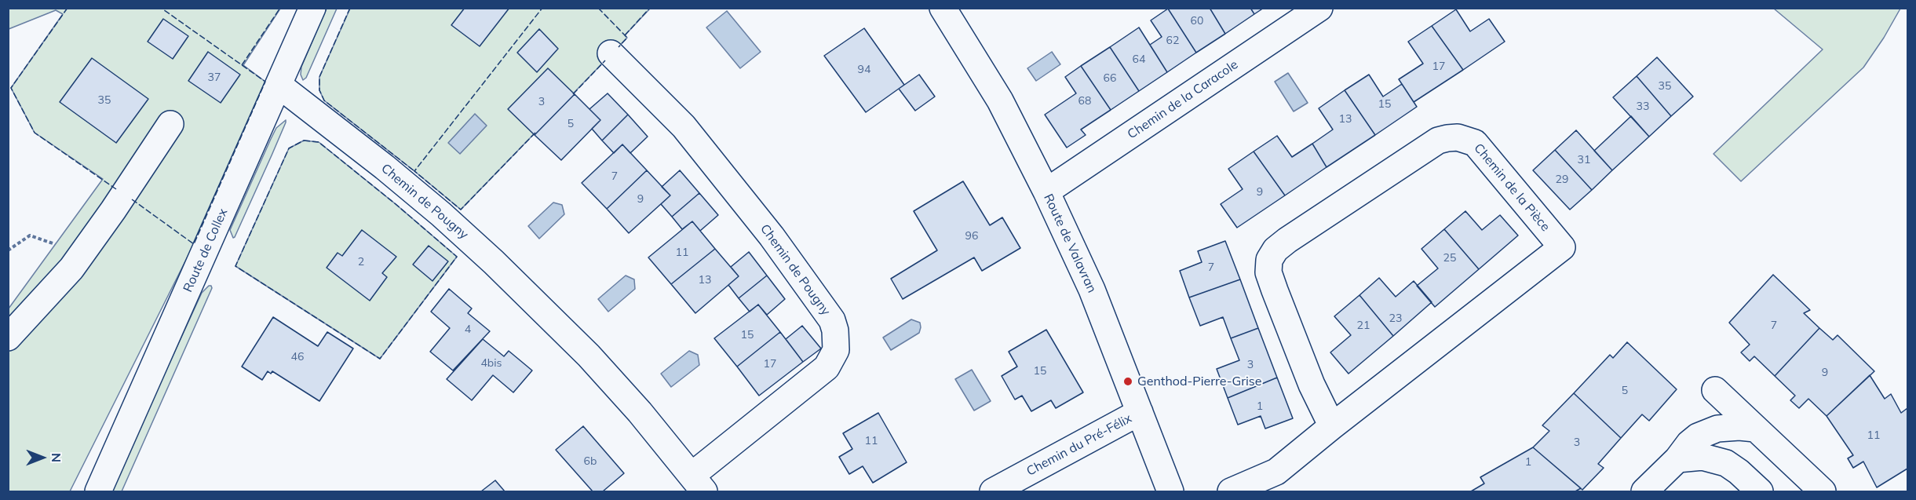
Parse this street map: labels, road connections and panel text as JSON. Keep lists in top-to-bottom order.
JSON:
{
  "streets": {
    "street": [
      "Chemin de la Caracole",
      "Chemin de la Pièce",
      "Chemin de Pougny",
      "Route de Valavran",
      "Route de Collex",
      "Chemin du Pré-Félix"
    ]
  },
  "crossings": [
    ["Chemin de la Caracole", "Route de Valavran"],
    ["Chemin de Pougny", "Route de Collex"],
    ["Route de Valavran", "Chemin du Pré-Félix"]
  ],
  "places": ["Genthod-Pierre-Grise"],
  "house_numbers": [
    "60",
    "62",
    "64",
    "17",
    "94",
    "37",
    "66",
    "35",
    "35",
    "68",
    "3",
    "15",
    "33",
    "13",
    "5",
    "31",
    "7",
    "29",
    "9",
    "9",
    "96",
    "11",
    "25",
    "2",
    "7",
    "13",
    "23",
    "21",
    "7",
    "4",
    "15",
    "46",
    "4bis",
    "17",
    "3",
    "15",
    "9",
    "5",
    "1",
    "11",
    "11",
    "3",
    "6b",
    "1"
  ],
  "north": "right"
}
